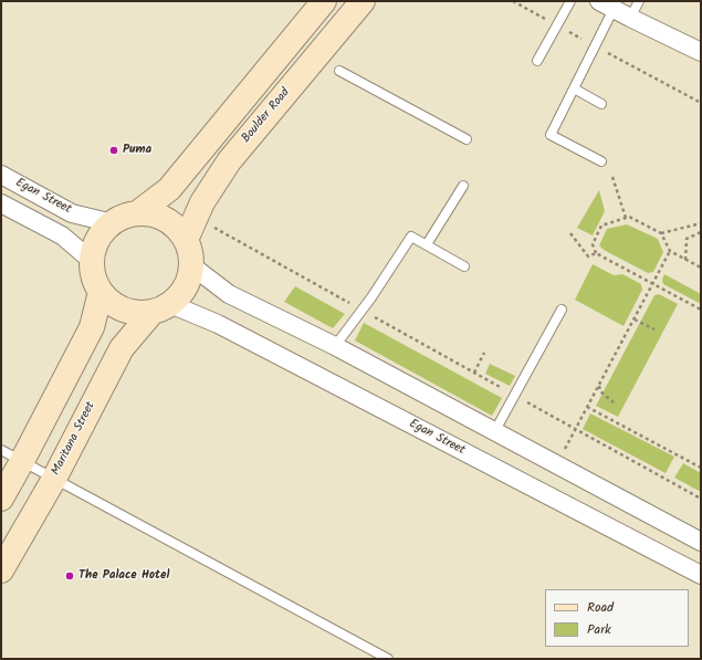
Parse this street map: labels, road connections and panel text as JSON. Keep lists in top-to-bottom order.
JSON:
{
  "streets": {
    "main road": ["Boulder Road", "Maritana Street"],
    "street": ["Egan Street"]
  },
  "crossings": [
    ["Boulder Road", "Egan Street"],
    ["Boulder Road", "Maritana Street"],
    ["Egan Street", "Maritana Street"]
  ],
  "places": ["Puma", "The Palace Hotel"],
  "legend": ["Road", "Park"]
}
